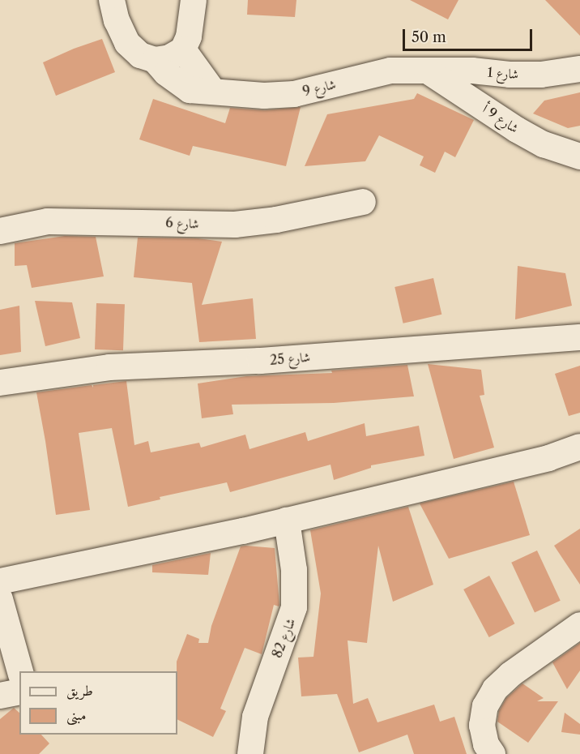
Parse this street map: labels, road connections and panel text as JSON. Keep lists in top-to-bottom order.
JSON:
{
  "streets": {
    "street": [
      "شارع 1",
      "شارع 9",
      "شارع 9 أ",
      "شارع 6",
      "شارع 25",
      "شارع 82"
    ]
  },
  "crossings": [
    ["شارع 1", "شارع 9"],
    ["شارع 1", "شارع 9 أ"],
    ["شارع 9", "شارع 9 أ"]
  ],
  "legend": ["طريق", "مبنى"],
  "scale_bar": "50 m"
}
